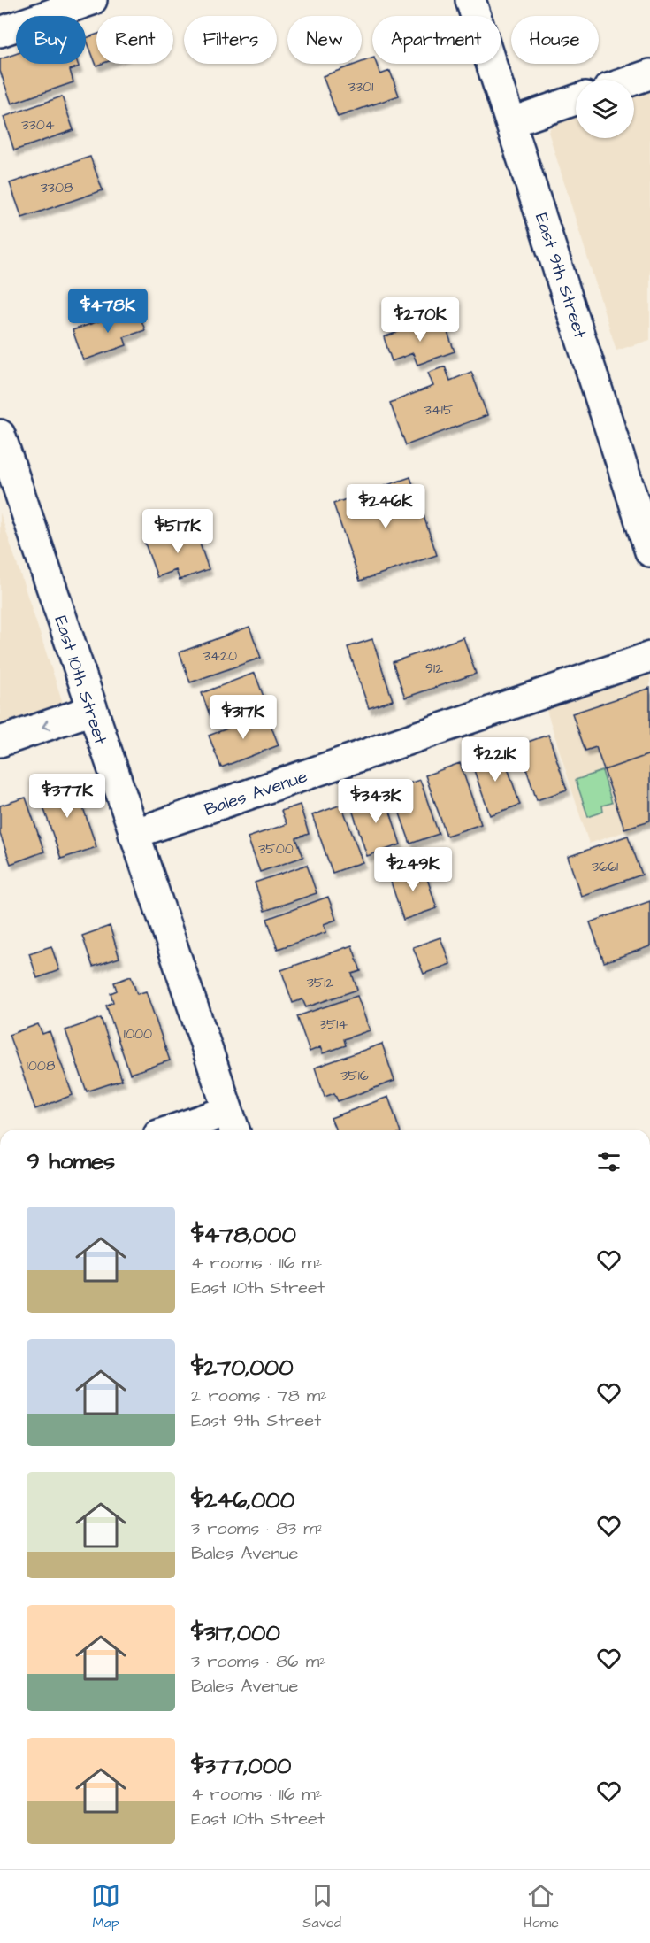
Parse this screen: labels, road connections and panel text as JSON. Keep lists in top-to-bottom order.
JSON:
{
  "streets": {
    "street": ["East 9th Street", "East 10th Street", "Bales Avenue"]
  },
  "crossings": [
    ["East 10th Street", "Bales Avenue"]
  ],
  "house_numbers": [
    "3301",
    "3304",
    "3308",
    "3415",
    "3420",
    "912",
    "3500",
    "3661",
    "3512",
    "3514",
    "1000",
    "1008",
    "3516"
  ],
  "page": {
    "chip": [
      "Buy",
      "Rent",
      "Filters",
      "New",
      "Apartment",
      "House"
    ],
    "price": [
      "$478K",
      "$270K",
      "$246K",
      "$517K",
      "$317K",
      "$221K",
      "$377K",
      "$343K",
      "$249K"
    ],
    "heading": "9 homes",
    "list": [
      {
        "name": "$478,000",
        "note": "4 rooms · 116 m² · East 10th Street"
      },
      {
        "name": "$270,000",
        "note": "2 rooms · 78 m² · East 9th Street"
      },
      {
        "name": "$246,000",
        "note": "3 rooms · 83 m² · Bales Avenue"
      },
      {
        "name": "$317,000",
        "note": "3 rooms · 86 m² · Bales Avenue"
      },
      {
        "name": "$377,000",
        "note": "4 rooms · 116 m² · East 10th Street"
      }
    ],
    "tabs": ["Map", "Saved", "Home"]
  }
}
